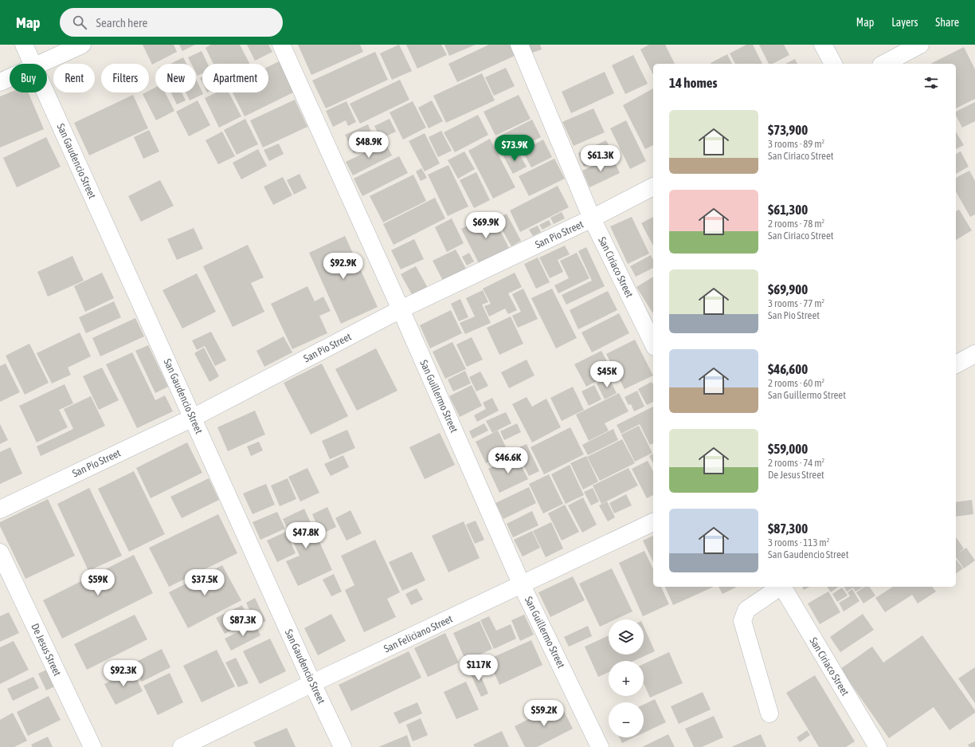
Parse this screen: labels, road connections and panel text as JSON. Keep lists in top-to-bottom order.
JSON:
{
  "streets": {
    "street": [
      "San Gaudencio Street",
      "San Pio Street",
      "San Ciriaco Street",
      "San Guillermo Street",
      "San Feliciano Street",
      "De Jesus Street"
    ]
  },
  "crossings": [
    ["San Gaudencio Street", "San Pio Street"],
    ["San Gaudencio Street", "San Feliciano Street"],
    ["San Pio Street", "San Ciriaco Street"],
    ["San Pio Street", "San Guillermo Street"],
    ["San Guillermo Street", "San Feliciano Street"]
  ],
  "page": {
    "header": "Map",
    "search": "Search here",
    "nav": ["Map", "Layers", "Share"],
    "chip": [
      "Buy",
      "Rent",
      "Filters",
      "New",
      "Apartment"
    ],
    "heading": "14 homes",
    "list": [
      {
        "name": "$73,900",
        "note": "3 rooms · 89 m² · San Ciriaco Street"
      },
      {
        "name": "$61,300",
        "note": "2 rooms · 78 m² · San Ciriaco Street"
      },
      {
        "name": "$69,900",
        "note": "3 rooms · 77 m² · San Pio Street"
      },
      {
        "name": "$46,600",
        "note": "2 rooms · 60 m² · San Guillermo Street"
      },
      {
        "name": "$59,000",
        "note": "2 rooms · 74 m² · De Jesus Street"
      },
      {
        "name": "$87,300",
        "note": "3 rooms · 113 m² · San Gaudencio Street"
      }
    ],
    "price": [
      "$48.9K",
      "$73.9K",
      "$61.3K",
      "$69.9K",
      "$92.9K",
      "$45K",
      "$46.6K",
      "$47.8K",
      "$59K",
      "$37.5K",
      "$87.3K",
      "$117K",
      "$92.3K",
      "$59.2K"
    ],
    "map_buttons": ["+", "−"]
  }
}
